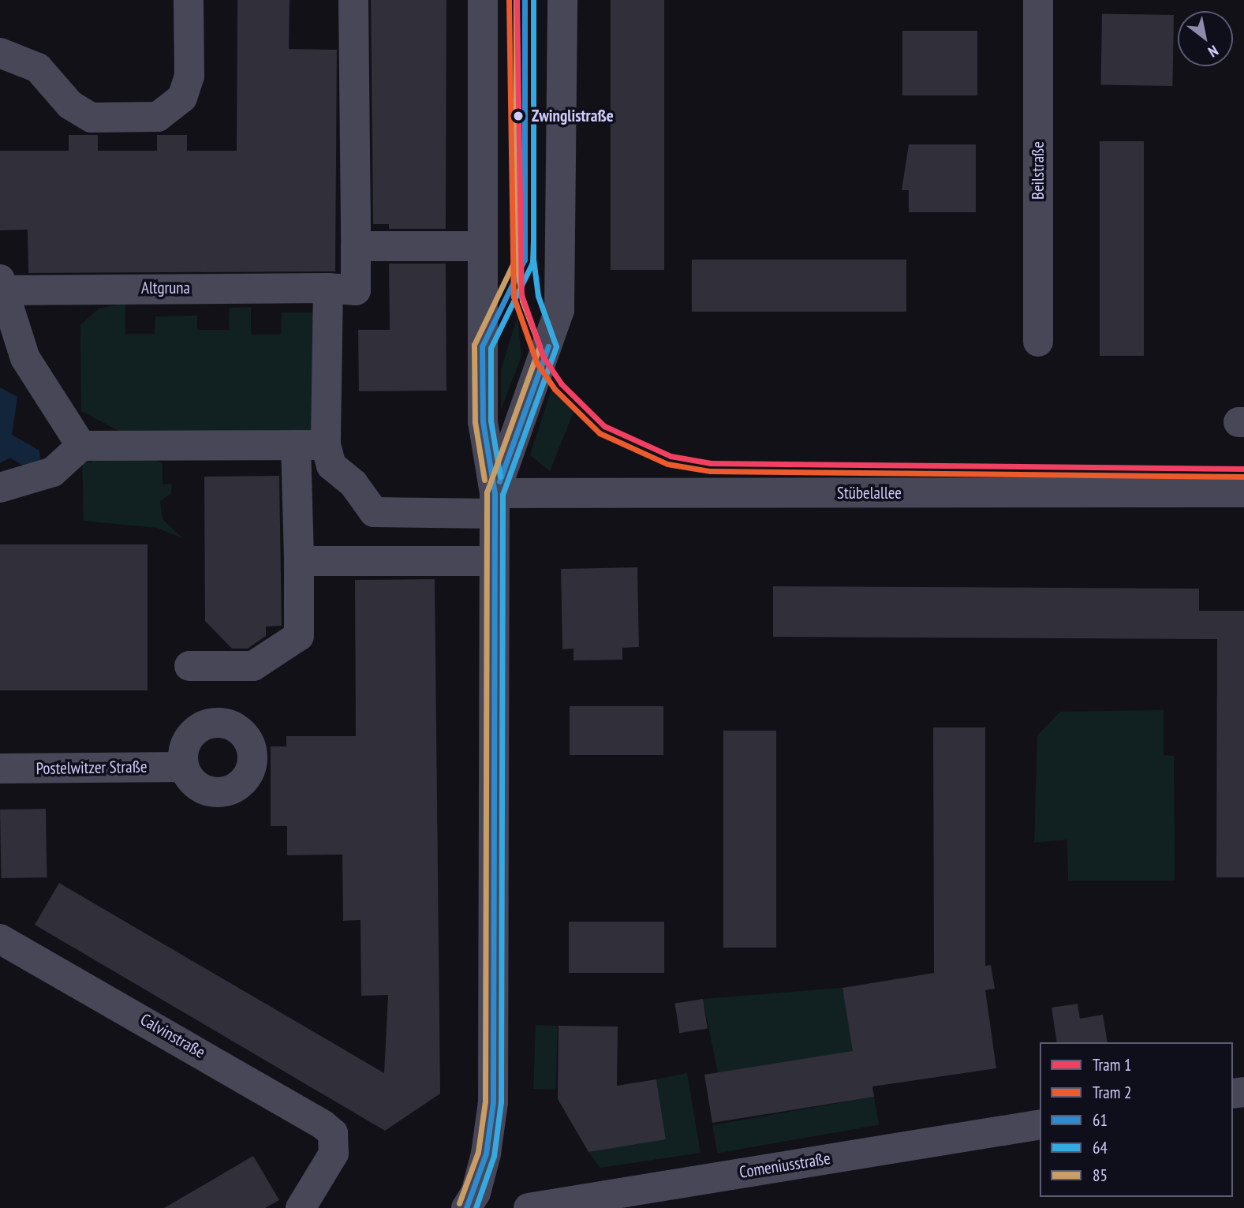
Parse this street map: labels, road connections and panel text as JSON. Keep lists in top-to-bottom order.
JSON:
{
  "streets": {
    "street": [
      "Beilstraße",
      "Altgruna",
      "Stübelallee",
      "Postelwitzer Straße",
      "Calvinstraße",
      "Comeniusstraße"
    ]
  },
  "places": ["Zwinglistraße"],
  "lines": [
    "tram line 1",
    "tram line 2",
    "transit line 61",
    "transit line 64",
    "transit line 85"
  ],
  "legend": [
    "Tram 1",
    "Tram 2",
    "61",
    "64",
    "85"
  ],
  "north": "bottom right"
}
